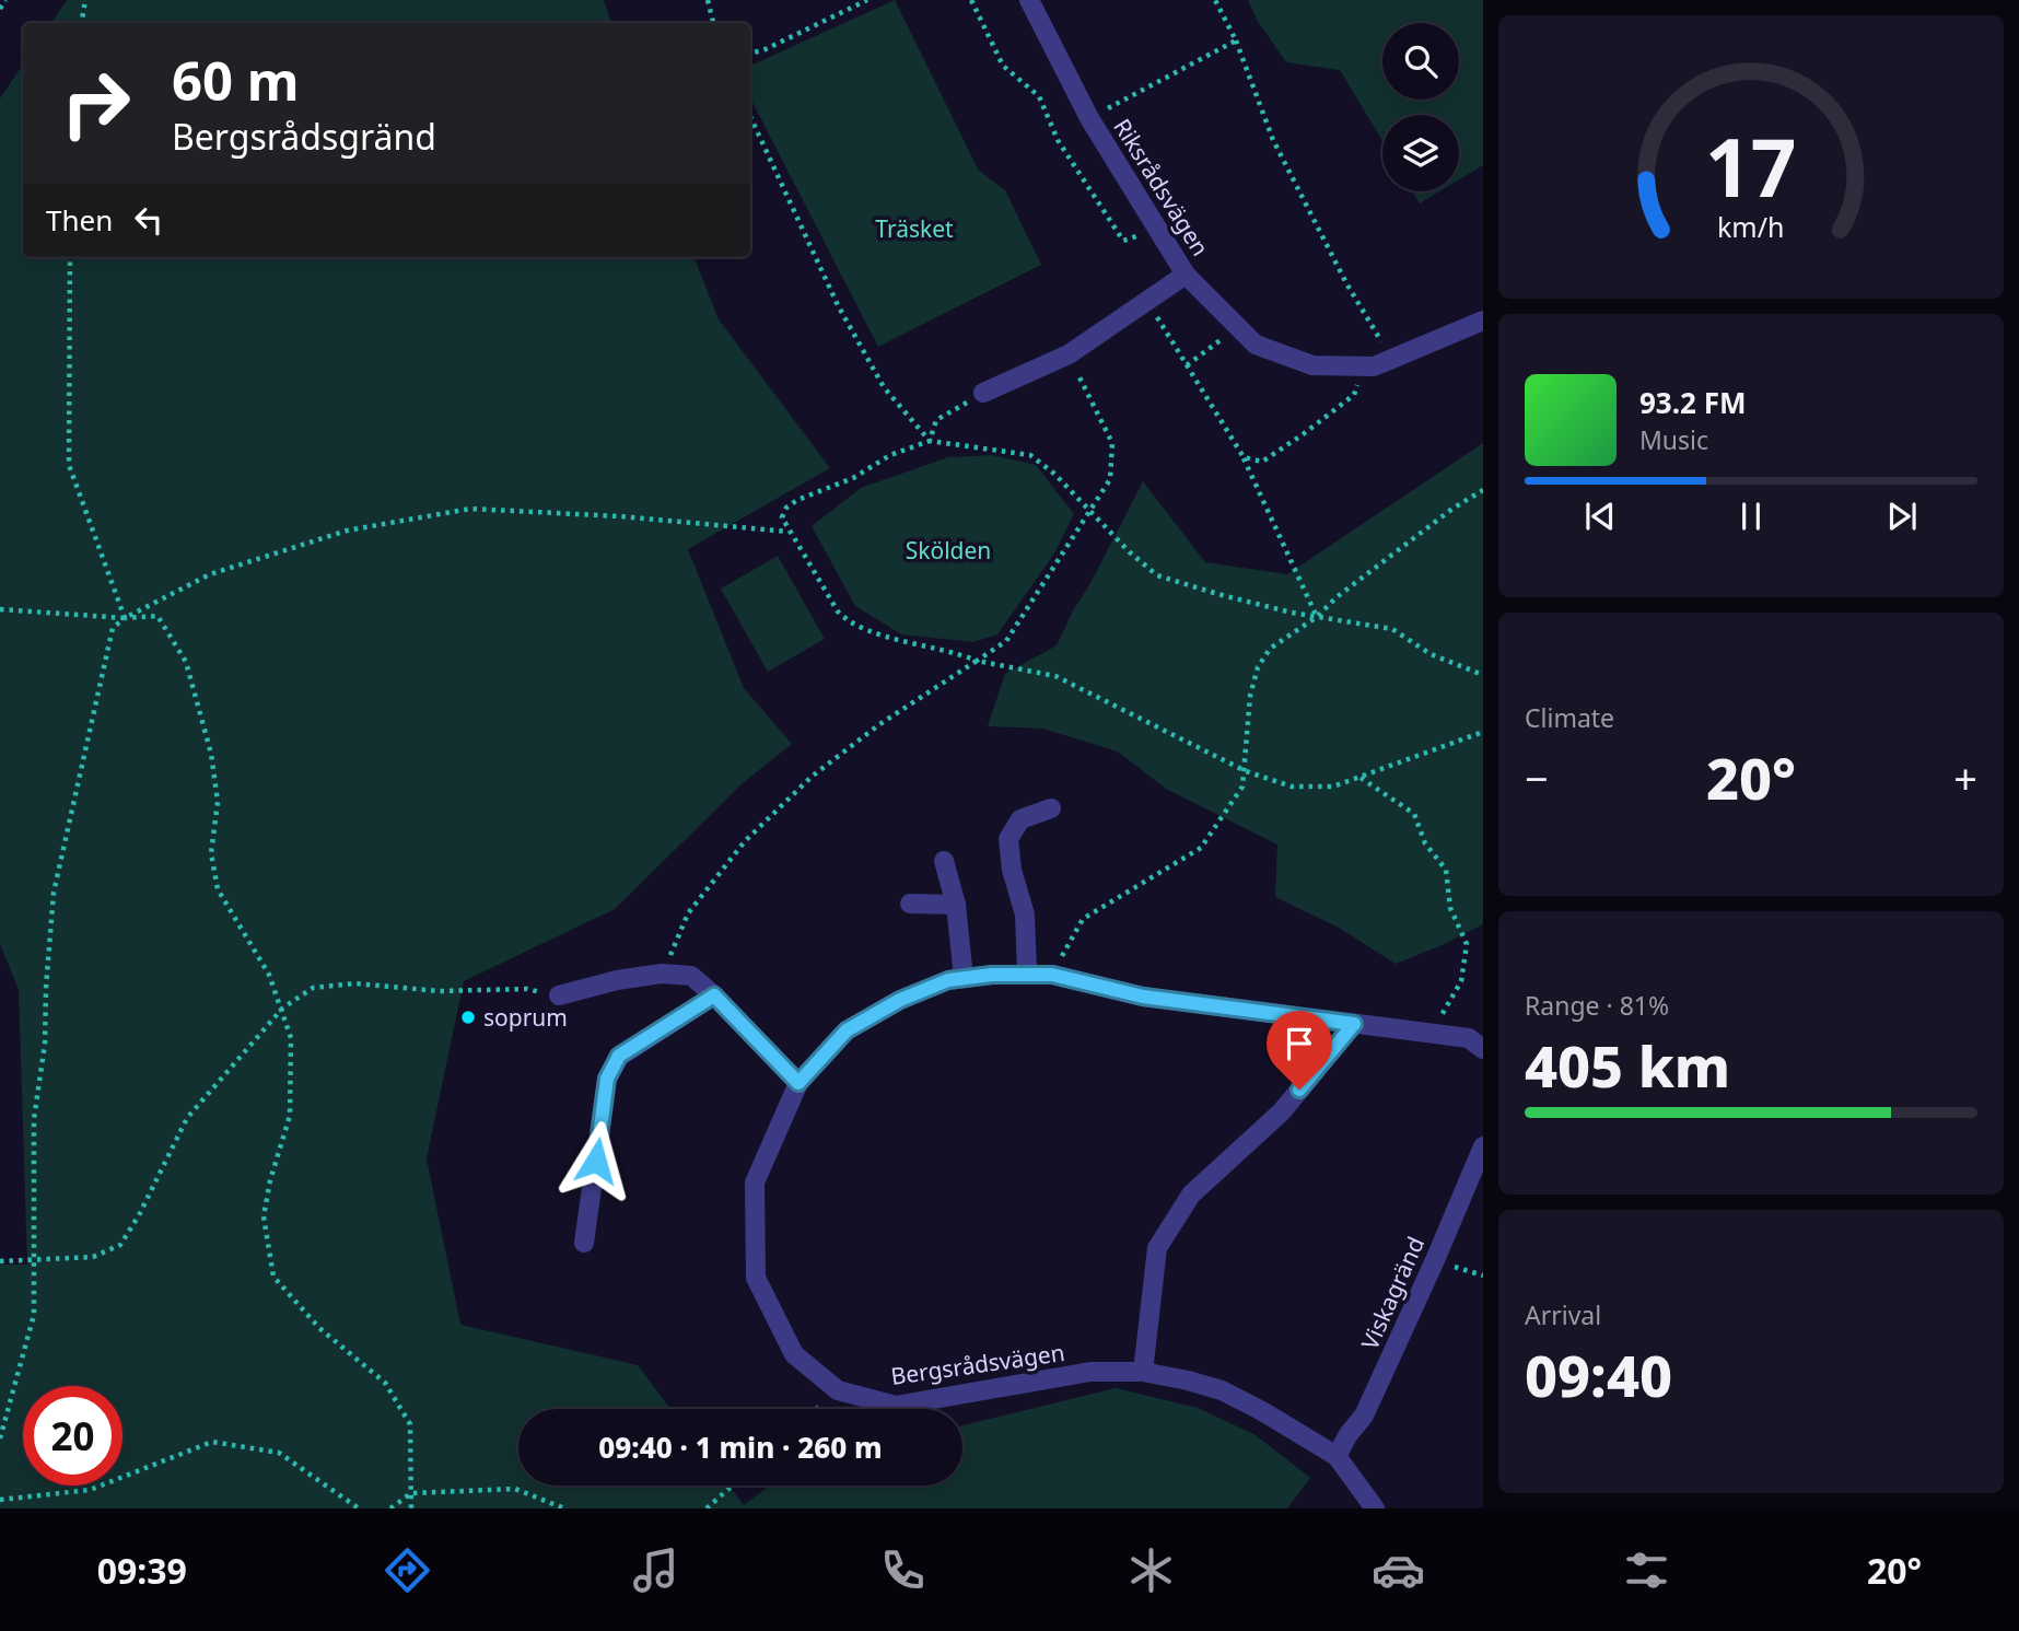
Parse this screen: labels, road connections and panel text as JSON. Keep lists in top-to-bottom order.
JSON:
{
  "streets": {
    "street": ["Riksrådsvägen", "Viskagränd", "Bergsrådsvägen"]
  },
  "crossings": [
    ["Viskagränd", "Bergsrådsvägen"]
  ],
  "parks": ["Träsket", "Skölden"],
  "places": ["soprum"],
  "page": {
    "turn": ["60 m", "Bergsrådsgränd"],
    "then": "Then",
    "song": ["93.2 FM", "Music"],
    "tile": [
      "Climate",
      ["Range · 81%", "405 km"],
      ["Arrival", "09:40"]
    ],
    "heat": ["−", "20°", "+"],
    "limit": "20",
    "trip": "09:40 · 1 min · 260 m",
    "tabs": ["09:39", "20°"],
    "gauge": ["17", "km/h"]
  }
}
